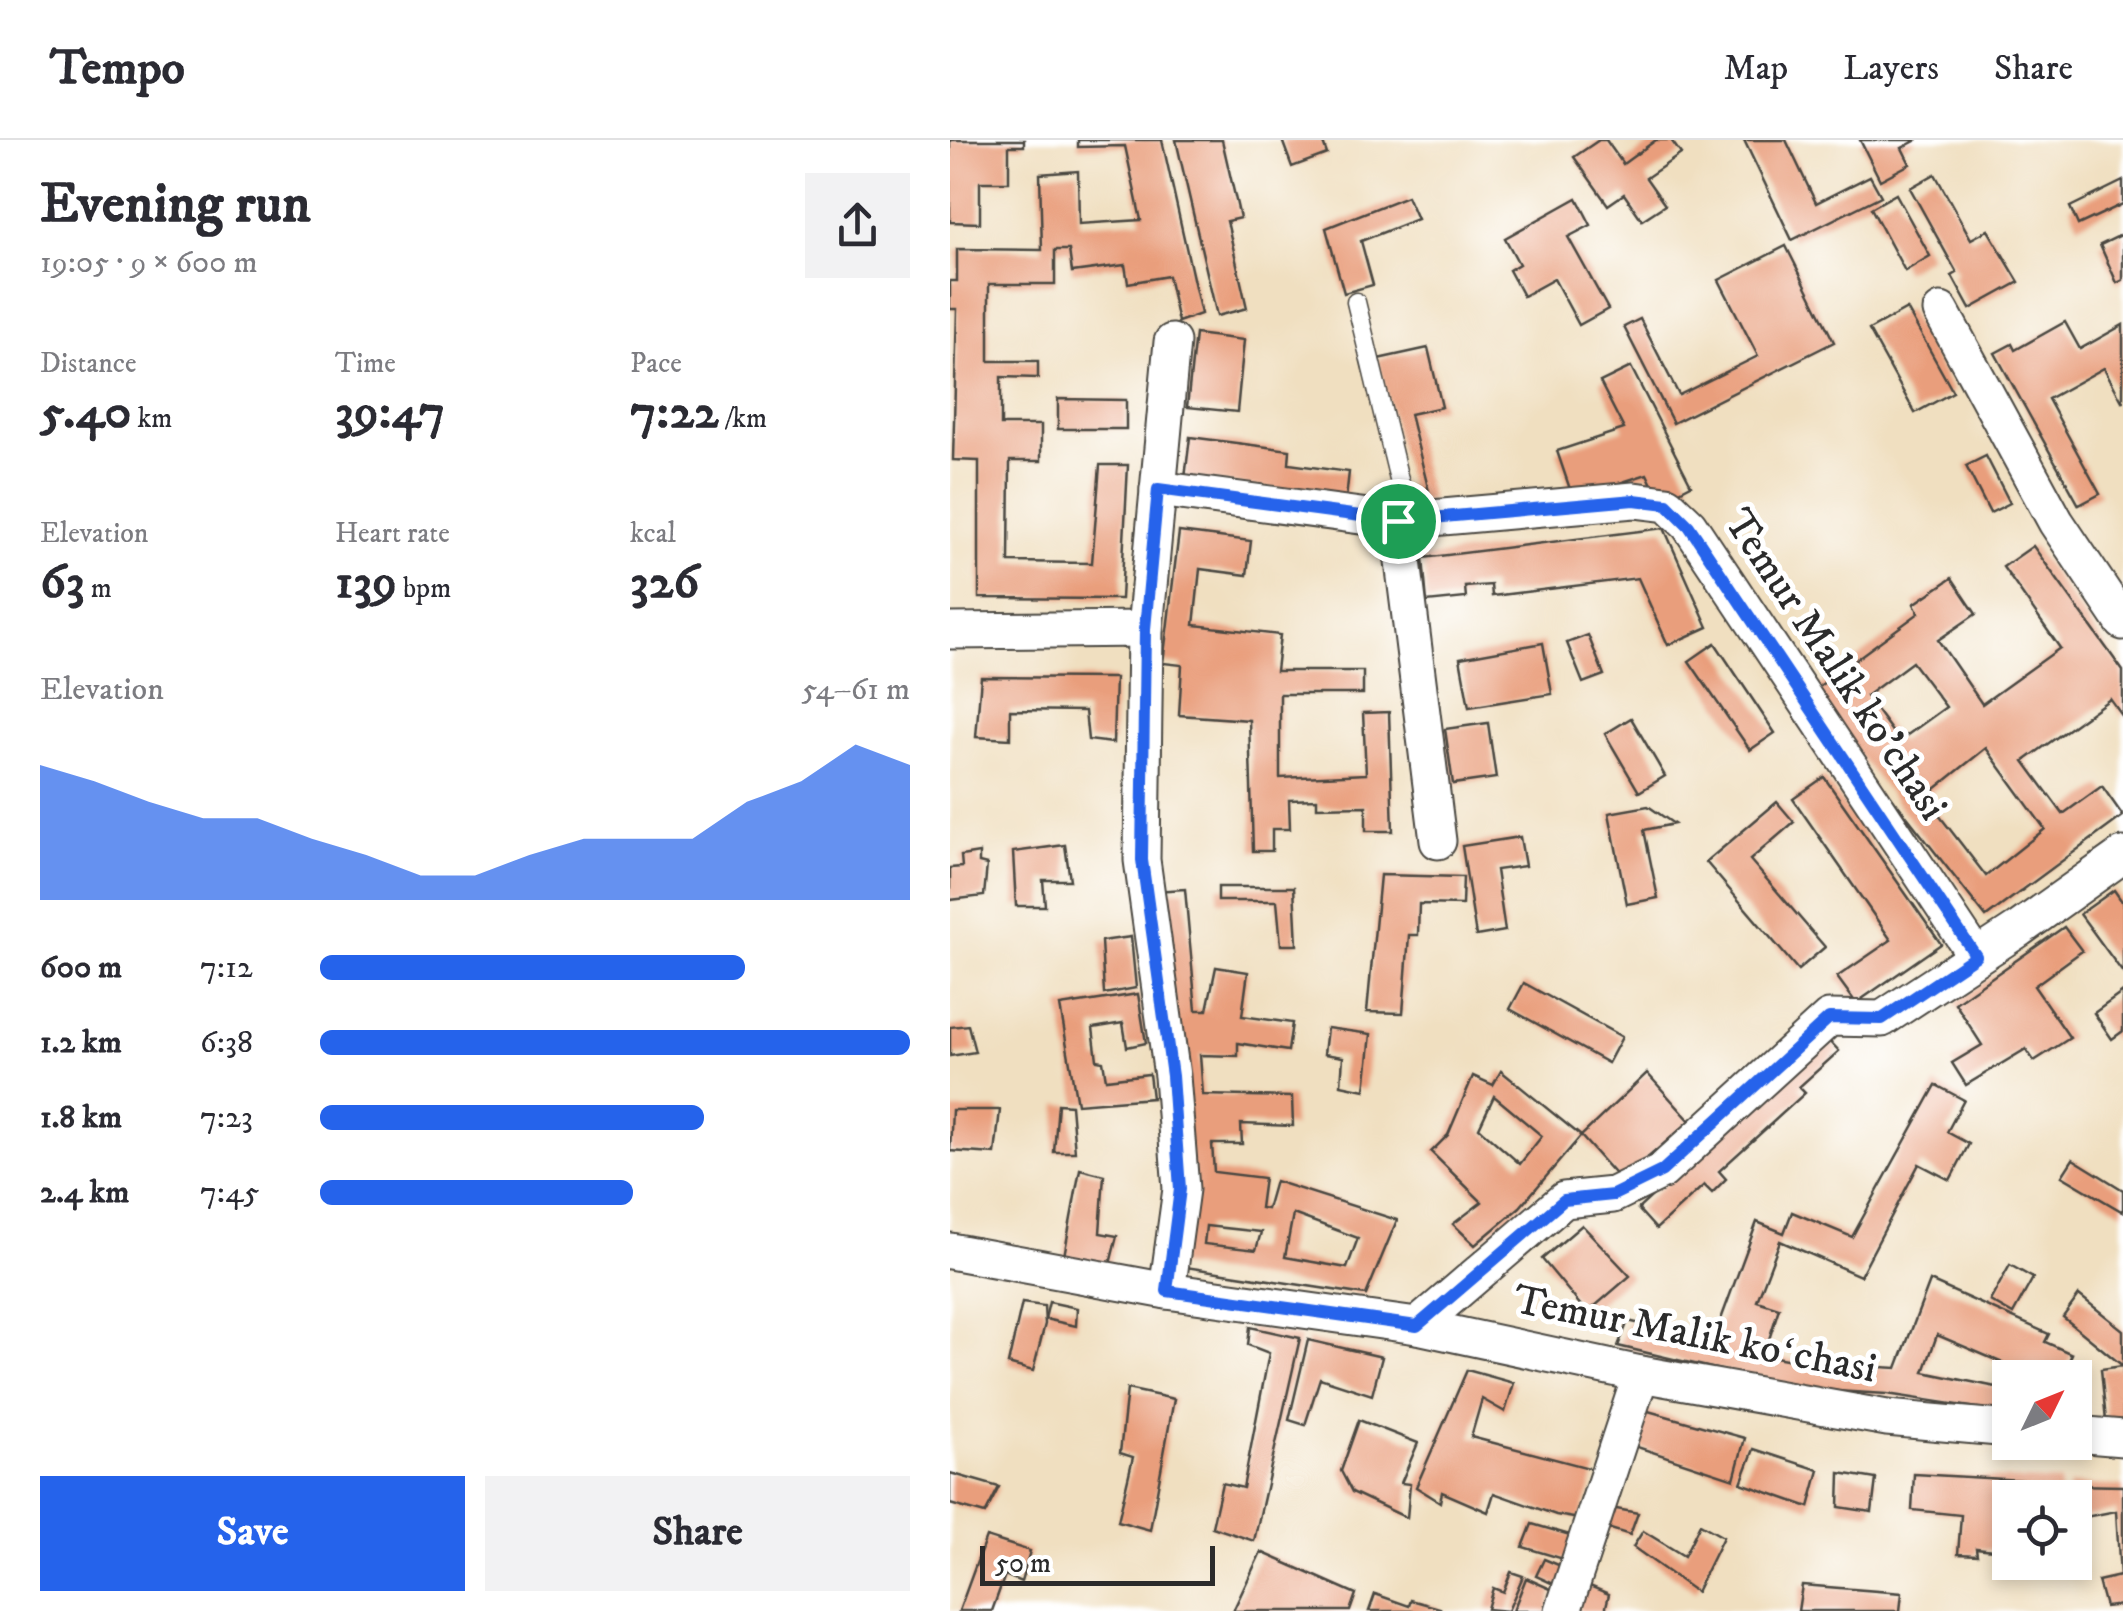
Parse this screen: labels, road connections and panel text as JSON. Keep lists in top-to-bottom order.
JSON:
{
  "streets": {
    "street": ["Temur Malik ko'chasi", "Temur Malik koʻchasi"]
  },
  "scale_bar": "50 m",
  "north": "top right",
  "page": {
    "header": "Tempo",
    "nav": ["Map", "Layers", "Share"],
    "heading": ["Evening run", "19:05 · 9 × 600 m"],
    "stats": [
      ["Distance", "5.40 km"],
      ["Time", "39:47"],
      ["Pace", "7:22 /km"],
      ["Elevation", "63 m"],
      ["Heart rate", "139 bpm"],
      ["kcal", "326"]
    ],
    "chart": ["Elevation", "54–61 m"],
    "list": [
      {
        "name": "600 m",
        "note": "7:12"
      },
      {
        "name": "1.2 km",
        "note": "6:38"
      },
      {
        "name": "1.8 km",
        "note": "7:23"
      },
      {
        "name": "2.4 km",
        "note": "7:45"
      }
    ],
    "buttons": ["Save", "Share"],
    "scale": "50 m"
  }
}
